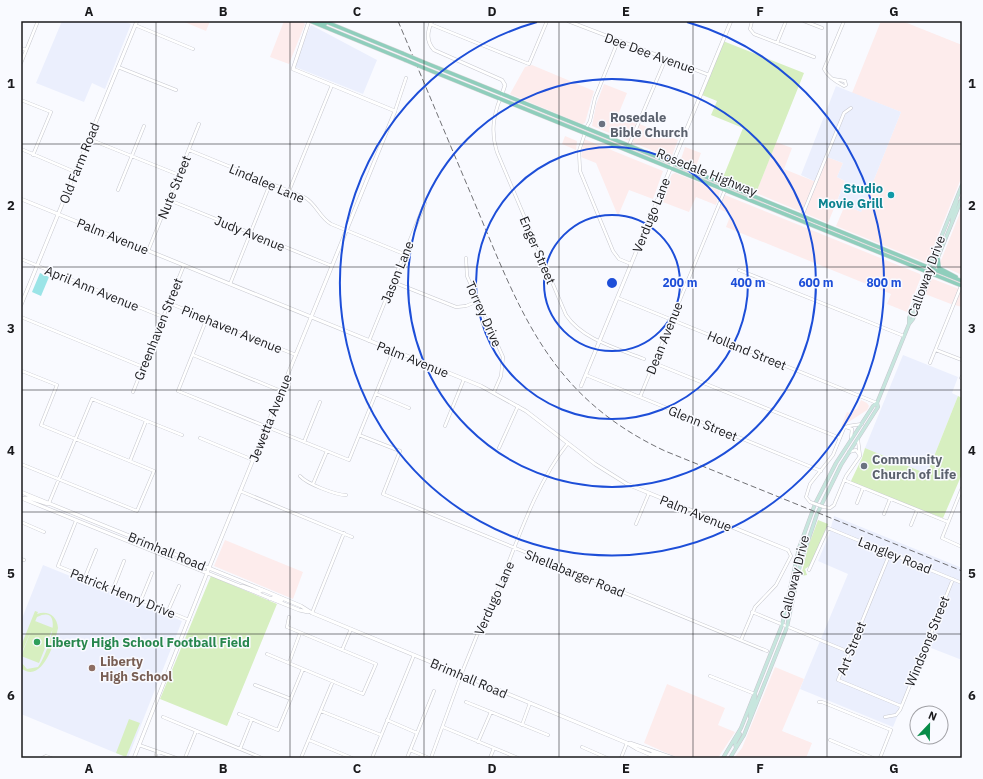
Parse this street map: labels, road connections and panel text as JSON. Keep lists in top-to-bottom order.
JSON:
{
  "streets": {
    "main road": ["Rosedale Highway", "Calloway Drive"],
    "street": [
      "Dee Dee Avenue",
      "Old Farm Road",
      "Lindalee Lane",
      "Nute Street",
      "Verdugo Lane",
      "Judy Avenue",
      "Palm Avenue",
      "Enger Street",
      "Jason Lane",
      "April Ann Avenue",
      "Torrey Drive",
      "Greenhaven Street",
      "Pinehaven Avenue",
      "Dean Avenue",
      "Holland Street",
      "Jewetta Avenue",
      "Glenn Street",
      "Brimhall Road",
      "Langley Road",
      "Shellabarger Road",
      "Patrick Henry Drive",
      "Windsong Street",
      "Art Street"
    ]
  },
  "crossings": [
    ["Dee Dee Avenue", "Verdugo Lane"],
    ["Old Farm Road", "Palm Avenue"],
    ["Old Farm Road", "April Ann Avenue"],
    ["Rosedale Highway", "Verdugo Lane"],
    ["Rosedale Highway", "Enger Street"],
    ["Rosedale Highway", "Calloway Drive"],
    ["Rosedale Highway", "Dean Avenue"],
    ["Lindalee Lane", "Nute Street"],
    ["Lindalee Lane", "Jason Lane"],
    ["Lindalee Lane", "Jewetta Avenue"],
    ["Nute Street", "Judy Avenue"],
    ["Nute Street", "Palm Avenue"],
    ["Verdugo Lane", "Palm Avenue"],
    ["Verdugo Lane", "Enger Street"],
    ["Verdugo Lane", "Holland Street"],
    ["Verdugo Lane", "Glenn Street"],
    ["Verdugo Lane", "Brimhall Road"],
    ["Verdugo Lane", "Shellabarger Road"],
    ["Judy Avenue", "Jewetta Avenue"],
    ["Palm Avenue", "Jason Lane"],
    ["Palm Avenue", "Torrey Drive"],
    ["Palm Avenue", "Greenhaven Street"],
    ["Palm Avenue", "Jewetta Avenue"],
    ["Calloway Drive", "Holland Street"],
    ["April Ann Avenue", "Greenhaven Street"],
    ["Greenhaven Street", "Pinehaven Avenue"],
    ["Pinehaven Avenue", "Jewetta Avenue"],
    ["Dean Avenue", "Holland Street"],
    ["Dean Avenue", "Glenn Street"],
    ["Jewetta Avenue", "Brimhall Road"],
    ["Jewetta Avenue", "Patrick Henry Drive"],
    ["Brimhall Road", "Patrick Henry Drive"],
    ["Langley Road", "Windsong Street"],
    ["Langley Road", "Art Street"],
    ["Windsong Street", "Art Street"]
  ],
  "places": [
    "Rosedale Bible Church",
    "Studio Movie Grill",
    "Community Church of Life",
    "Liberty High School Football Field",
    "Liberty High School"
  ],
  "north": "top",
  "grid": {
    "columns": [
      "A",
      "B",
      "C",
      "D",
      "E",
      "F",
      "G"
    ],
    "rows": [
      "1",
      "2",
      "3",
      "4",
      "5",
      "6"
    ]
  },
  "rings": [
    "200 m",
    "400 m",
    "600 m",
    "800 m"
  ]
}
